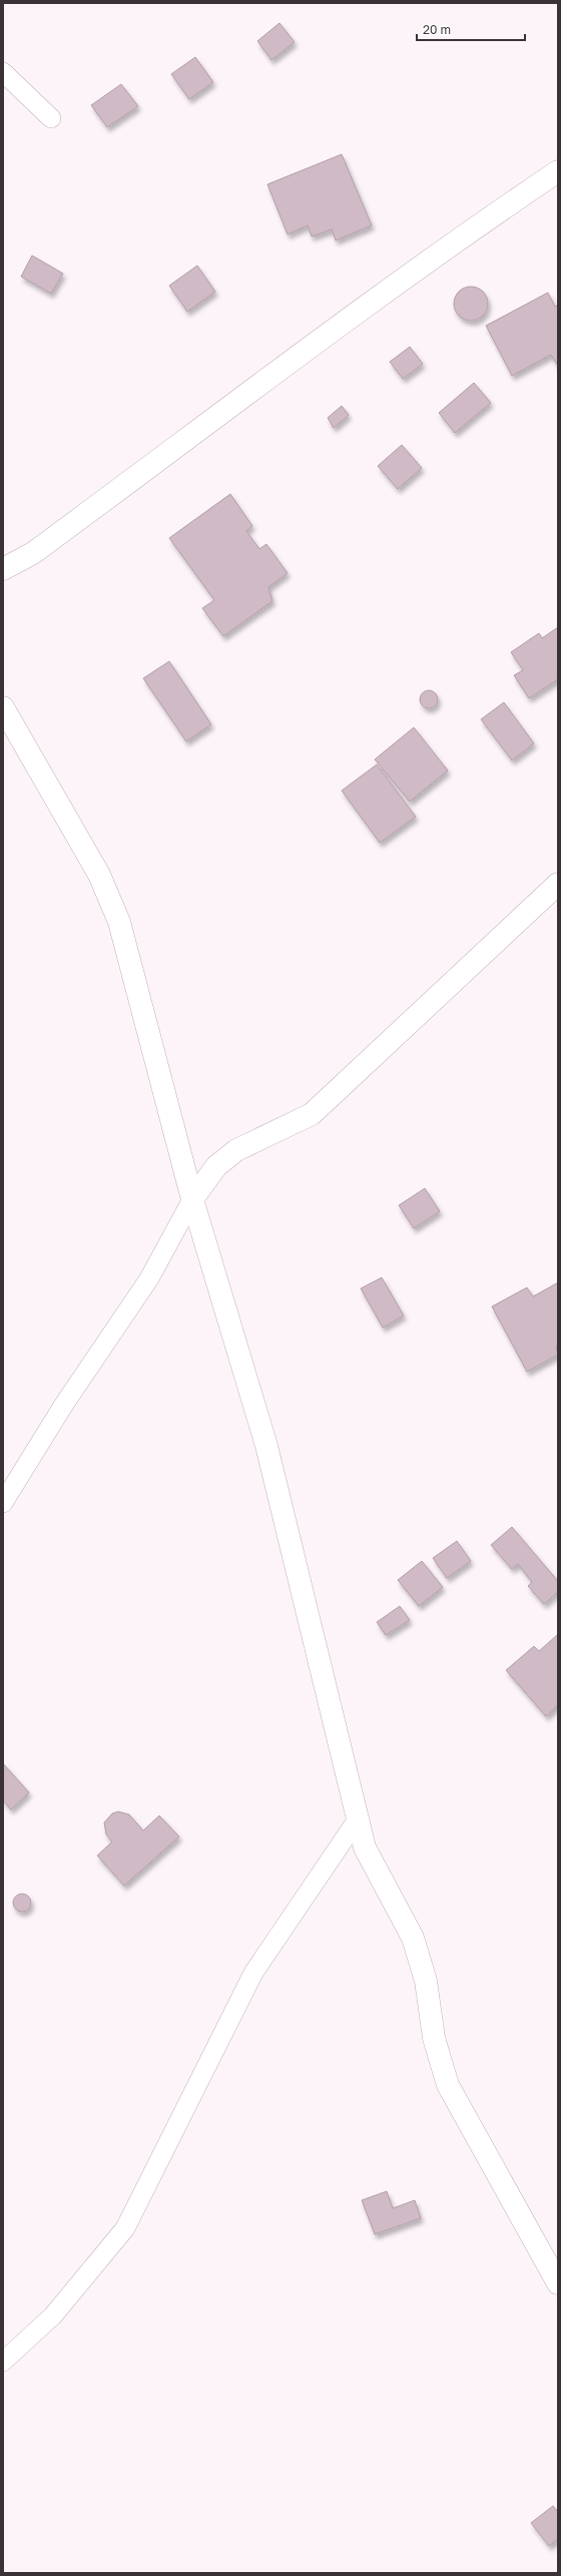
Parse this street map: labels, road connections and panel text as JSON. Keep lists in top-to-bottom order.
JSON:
{
  "scale_bar": "20 m"
}
